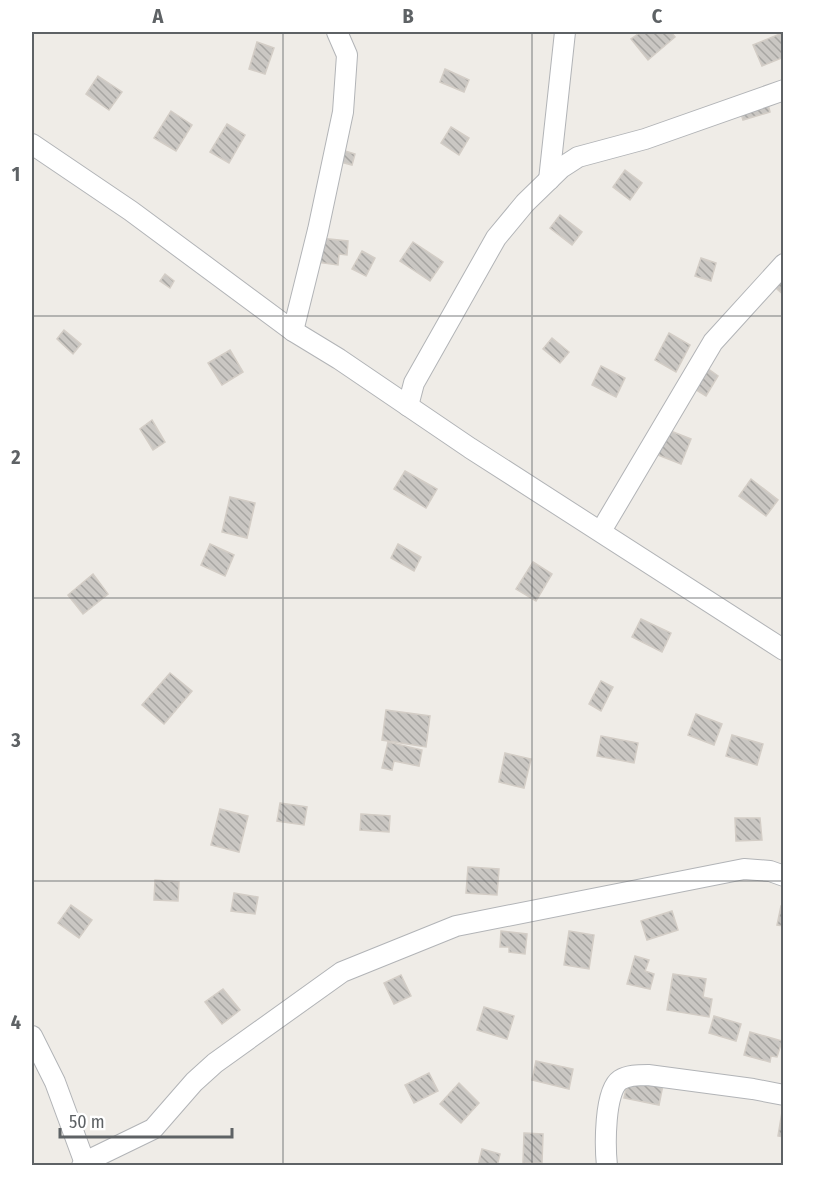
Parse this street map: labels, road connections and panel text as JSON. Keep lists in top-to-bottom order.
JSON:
{
  "scale_bar": "50 m",
  "grid": {
    "columns": ["A", "B", "C"],
    "rows": [
      "1",
      "2",
      "3",
      "4"
    ]
  }
}
